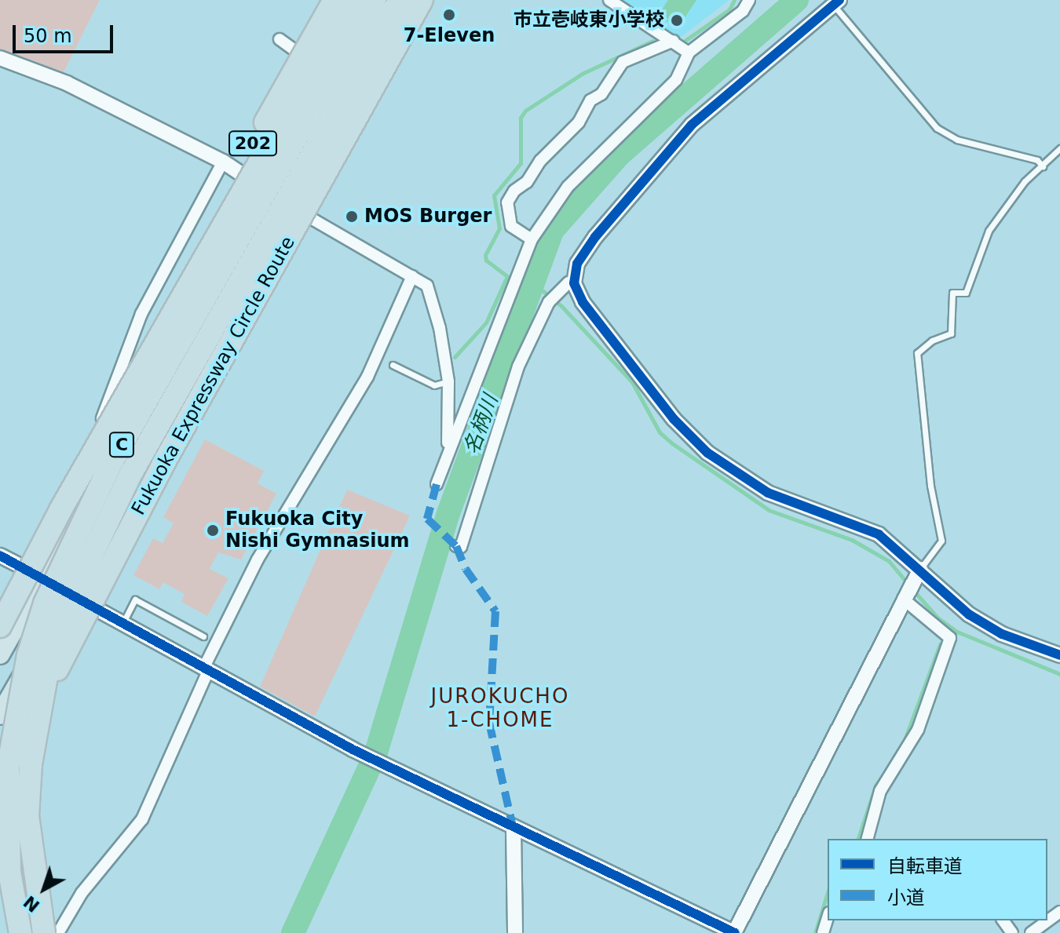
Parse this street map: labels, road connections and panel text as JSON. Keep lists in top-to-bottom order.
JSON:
{
  "streets": {
    "highway": ["202", "Fukuoka Expressway Circle Route", "C"]
  },
  "crossings": [
    ["202", "C"]
  ],
  "districts": ["JUROKUCHO 1-CHOME"],
  "water": ["名柄川"],
  "places": [
    "7-Eleven",
    "市立壱岐東小学校",
    "MOS Burger",
    "Fukuoka City Nishi Gymnasium"
  ],
  "legend": ["自転車道", "小道"],
  "scale_bar": "50 m",
  "north": "bottom left"
}
